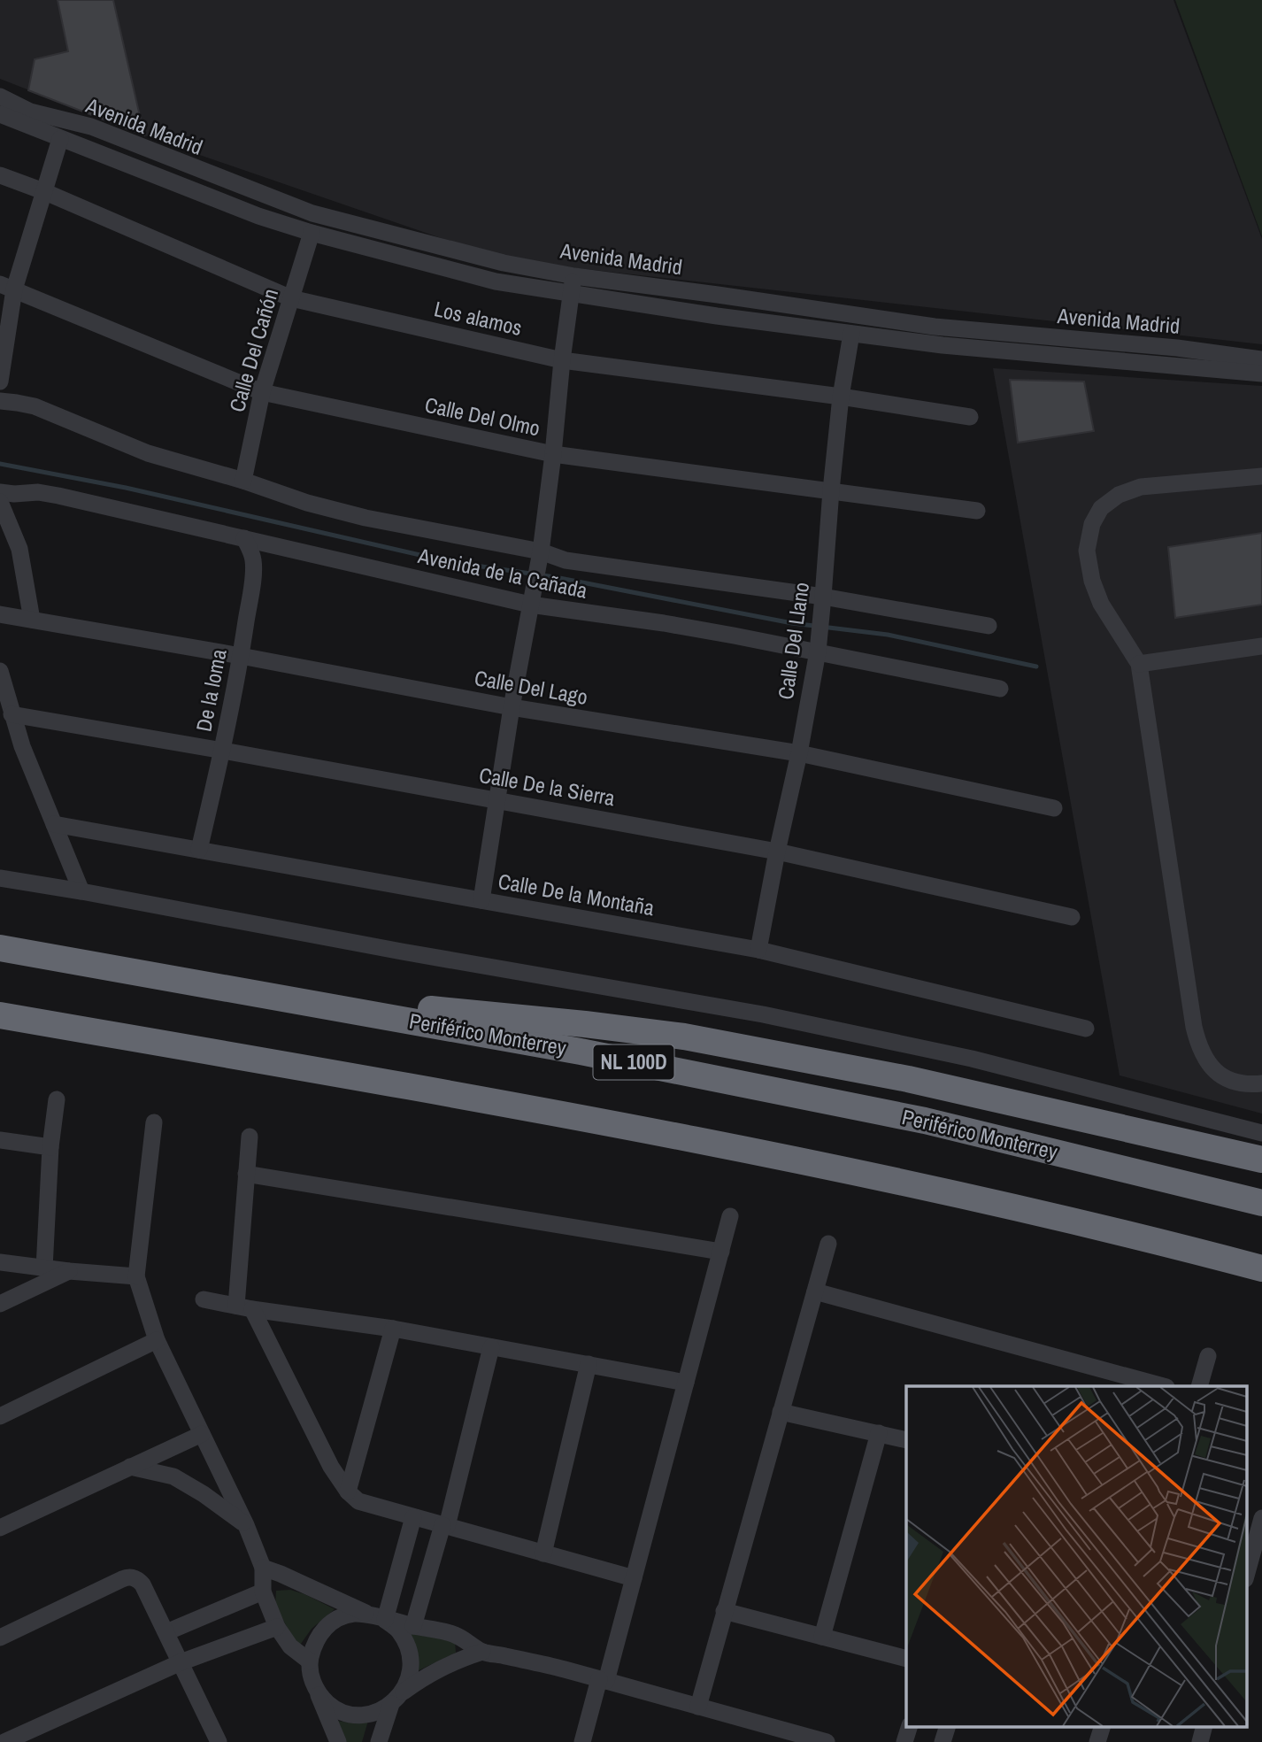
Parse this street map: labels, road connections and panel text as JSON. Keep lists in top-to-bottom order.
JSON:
{
  "streets": {
    "highway": ["Periférico Monterrey", "NL 100D"],
    "street": [
      "Avenida Madrid",
      "Los alamos",
      "Calle Del Cañón",
      "Calle Del Olmo",
      "Avenida de la Cañada",
      "Calle Del Llano",
      "Calle Del Lago",
      "De la loma",
      "Calle De la Sierra",
      "Calle De la Montaña"
    ]
  },
  "crossings": [
    ["Avenida Madrid", "Calle Del Cañón"],
    ["Avenida Madrid", "Calle Del Llano"],
    ["Los alamos", "Calle Del Cañón"],
    ["Los alamos", "Calle Del Llano"],
    ["Calle Del Cañón", "Calle Del Olmo"],
    ["Calle Del Cañón", "Avenida de la Cañada"],
    ["Calle Del Olmo", "Calle Del Llano"],
    ["Avenida de la Cañada", "Calle Del Llano"],
    ["Avenida de la Cañada", "De la loma"],
    ["Calle Del Llano", "Calle Del Lago"],
    ["Calle Del Llano", "Calle De la Sierra"],
    ["Calle Del Llano", "Calle De la Montaña"],
    ["Calle Del Lago", "De la loma"],
    ["De la loma", "Calle De la Sierra"],
    ["De la loma", "Calle De la Montaña"]
  ]
}
